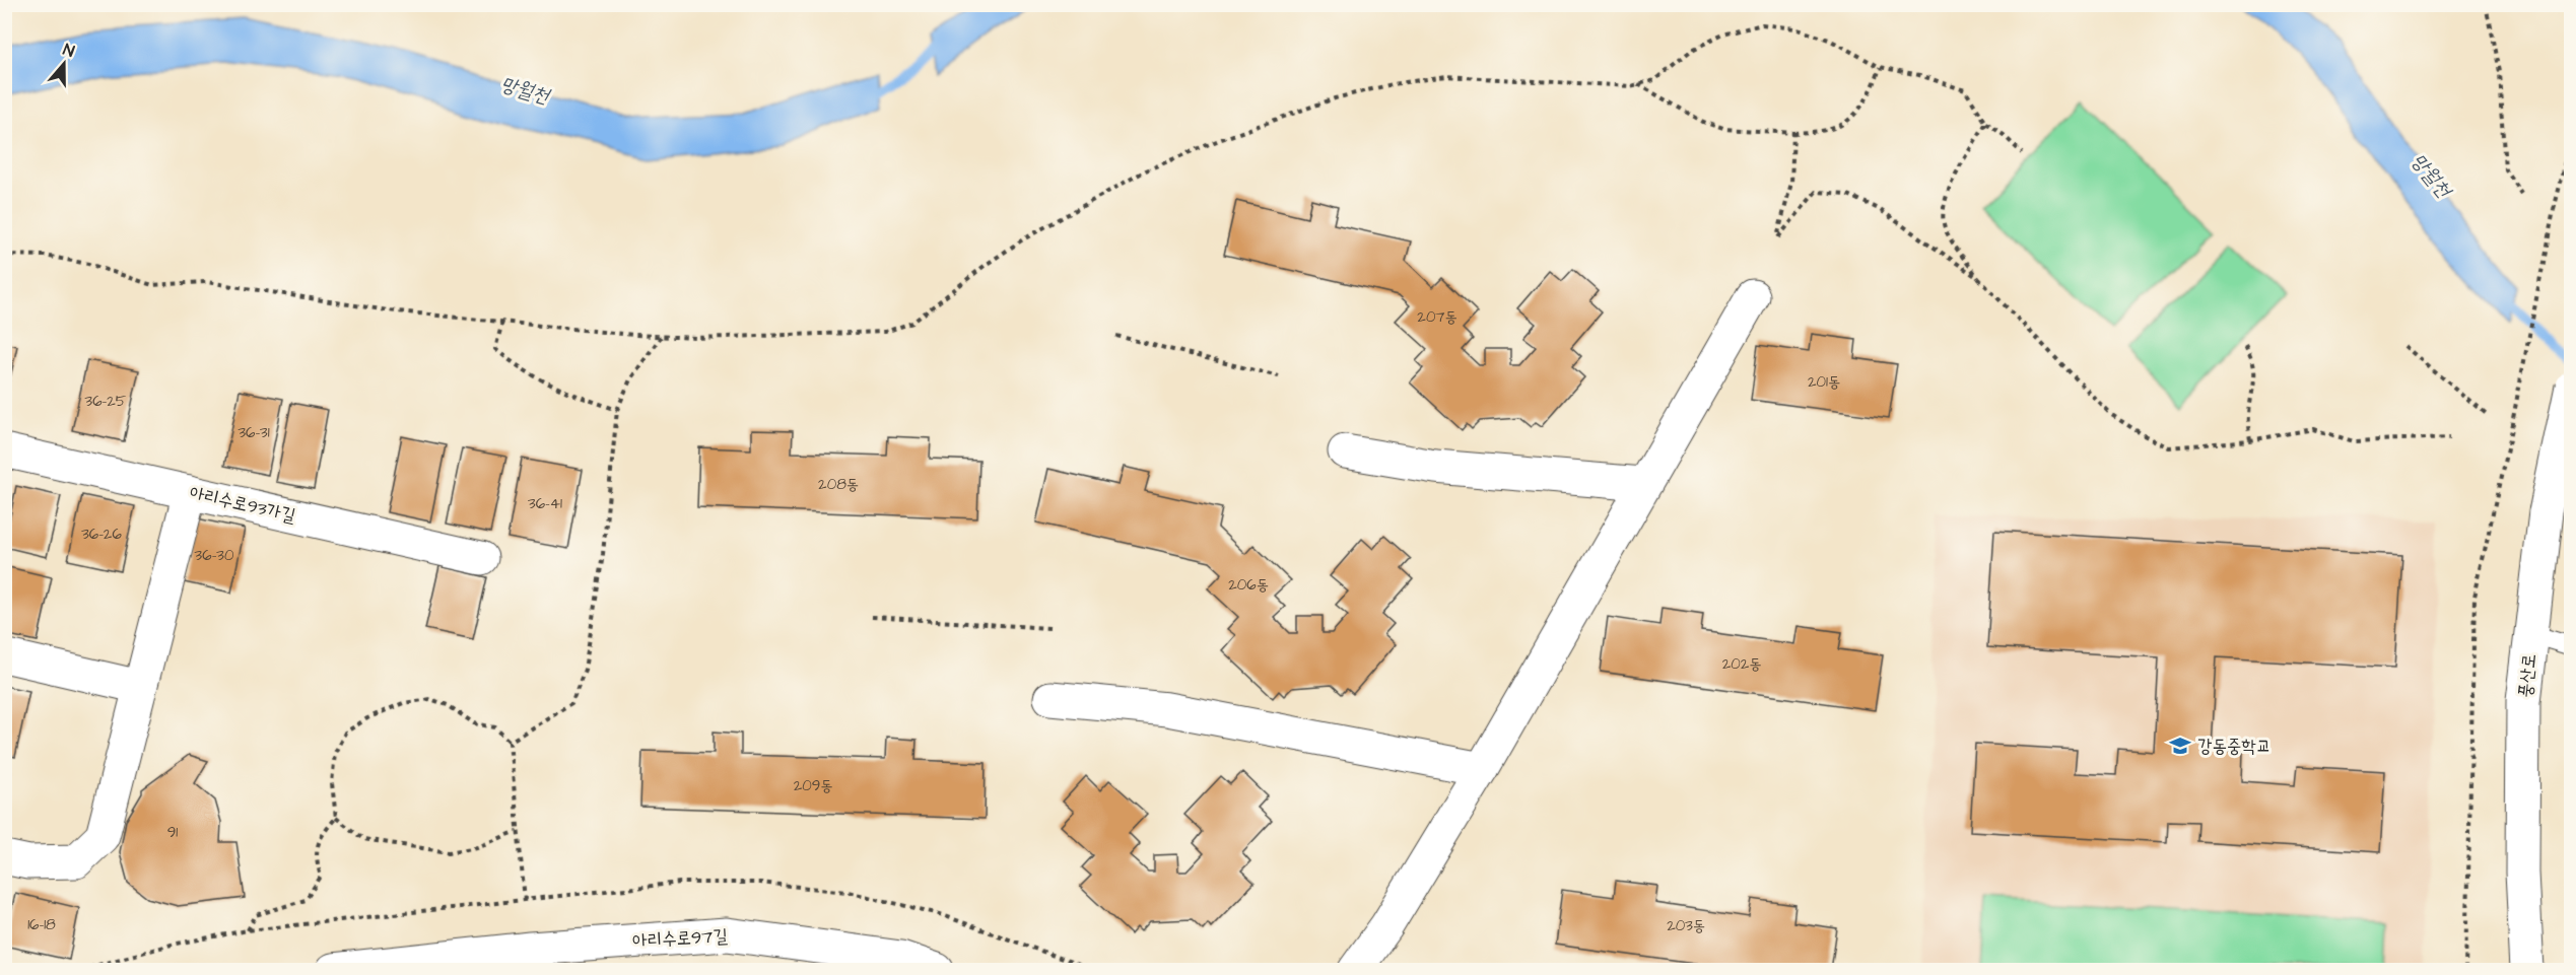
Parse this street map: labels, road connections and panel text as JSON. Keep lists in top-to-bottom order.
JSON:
{
  "streets": {
    "street": ["아리수로93가길", "풍산로", "아리수로97길"]
  },
  "water": ["망월천"],
  "places": {
    "school or university": ["강동중학교"]
  },
  "house_numbers": [
    "207동",
    "201동",
    "36-25",
    "36-31",
    "208동",
    "36-41",
    "36-26",
    "36-30",
    "206동",
    "202동",
    "209동",
    "91",
    "16-18",
    "203동"
  ],
  "north": "top"
}
